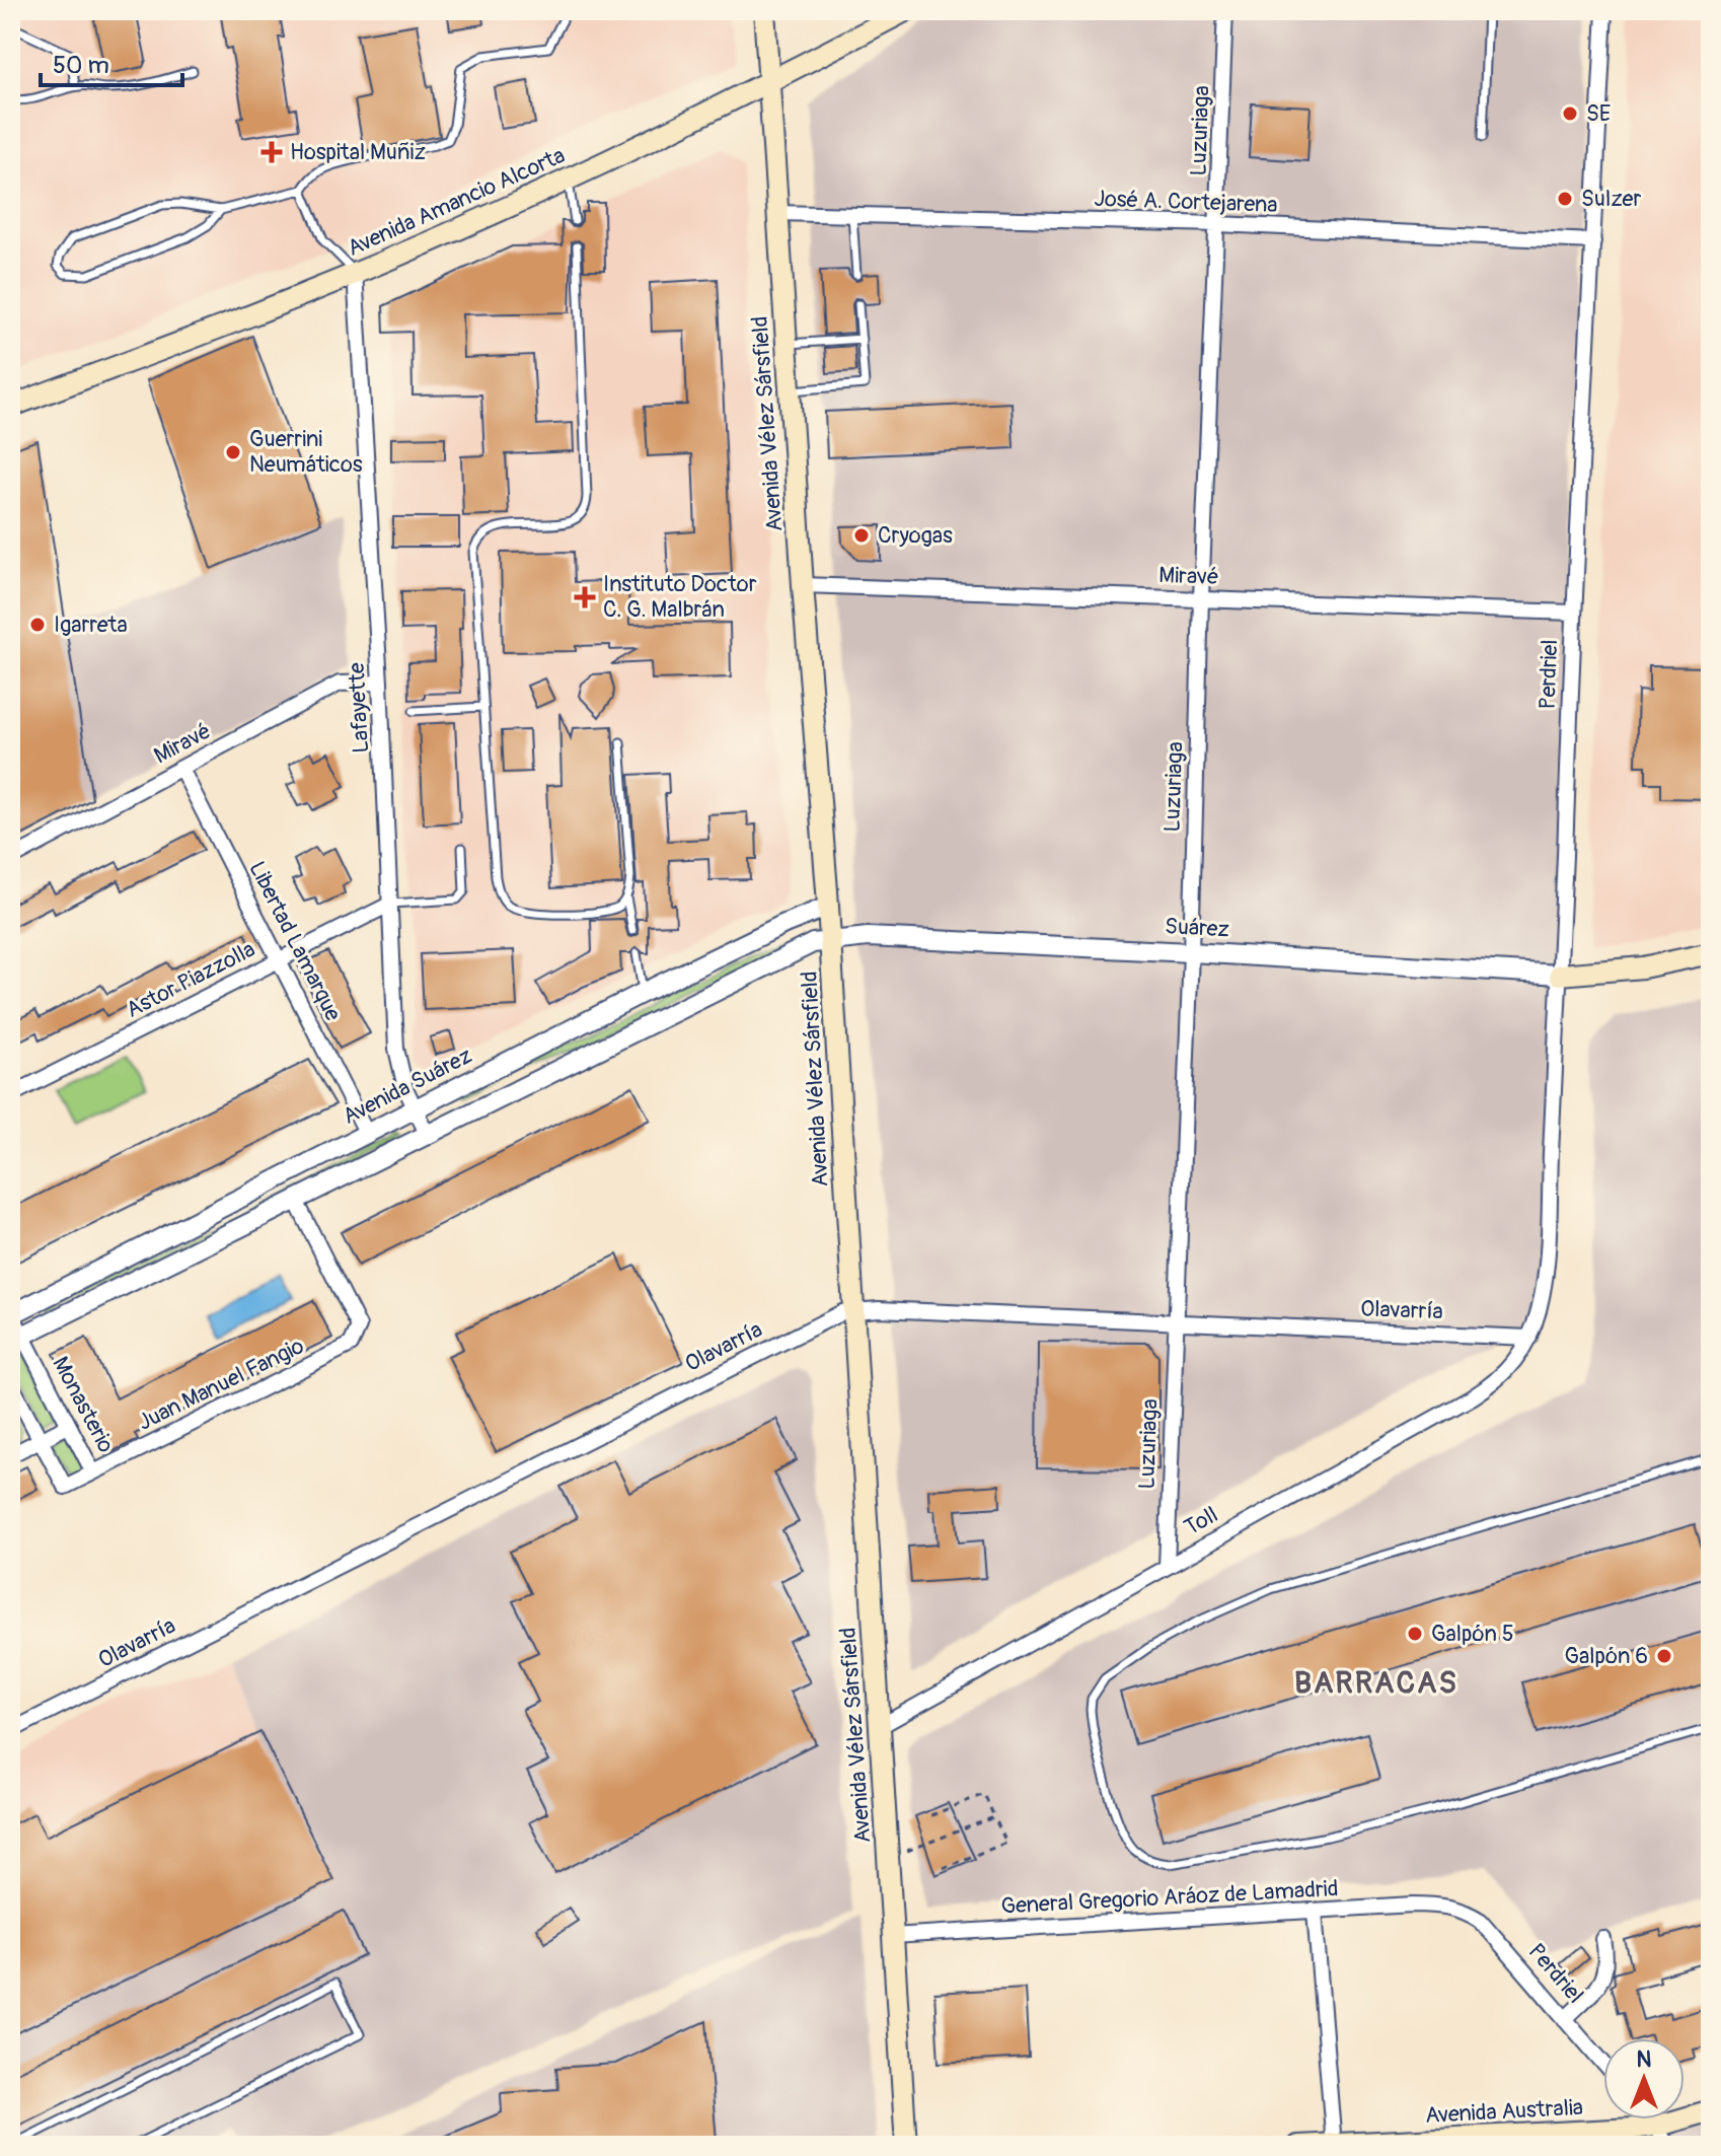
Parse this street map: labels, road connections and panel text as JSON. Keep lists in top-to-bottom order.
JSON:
{
  "streets": {
    "main road": ["Avenida Amancio Alcorta", "Avenida Vélez Sársfield", "Avenida Australia"],
    "street": [
      "Luzuriaga",
      "José A. Cortejarena",
      "Miravé",
      "Perdriel",
      "Lafayette",
      "Suárez",
      "Libertad Lamarque",
      "Astor Piazzolla",
      "Avenida Suárez",
      "Olavarría",
      "Juan Manuel Fangio",
      "Monasterio",
      "Toll",
      "General Gregorio Aráoz de Lamadrid"
    ]
  },
  "crossings": [
    ["Luzuriaga", "José A. Cortejarena"],
    ["Luzuriaga", "Miravé"],
    ["Luzuriaga", "Suárez"],
    ["Luzuriaga", "Olavarría"],
    ["Luzuriaga", "Toll"],
    ["Avenida Amancio Alcorta", "Avenida Vélez Sársfield"],
    ["Avenida Amancio Alcorta", "Lafayette"],
    ["José A. Cortejarena", "Avenida Vélez Sársfield"],
    ["José A. Cortejarena", "Perdriel"],
    ["Avenida Vélez Sársfield", "Miravé"],
    ["Avenida Vélez Sársfield", "Suárez"],
    ["Avenida Vélez Sársfield", "Avenida Suárez"],
    ["Avenida Vélez Sársfield", "Olavarría"],
    ["Avenida Vélez Sársfield", "Toll"],
    ["Avenida Vélez Sársfield", "General Gregorio Aráoz de Lamadrid"],
    ["Miravé", "Perdriel"],
    ["Miravé", "Lafayette"],
    ["Miravé", "Libertad Lamarque"],
    ["Perdriel", "Suárez"],
    ["Perdriel", "Olavarría"],
    ["Perdriel", "Toll"],
    ["Perdriel", "General Gregorio Aráoz de Lamadrid"],
    ["Lafayette", "Astor Piazzolla"],
    ["Lafayette", "Avenida Suárez"],
    ["Libertad Lamarque", "Astor Piazzolla"],
    ["Libertad Lamarque", "Avenida Suárez"],
    ["Avenida Suárez", "Monasterio"],
    ["Olavarría", "Toll"],
    ["Juan Manuel Fangio", "Monasterio"]
  ],
  "districts": ["BARRACAS"],
  "places": {
    "other": [
      "SE",
      "Sulzer",
      "Guerrini Neumáticos",
      "Cryogas",
      "Igarreta",
      "Galpón 5",
      "Galpón 6"
    ],
    "health": ["Hospital Muñiz", "Instituto Doctor C. G. Malbrán"]
  },
  "scale_bar": "50 m",
  "north": "top"
}
